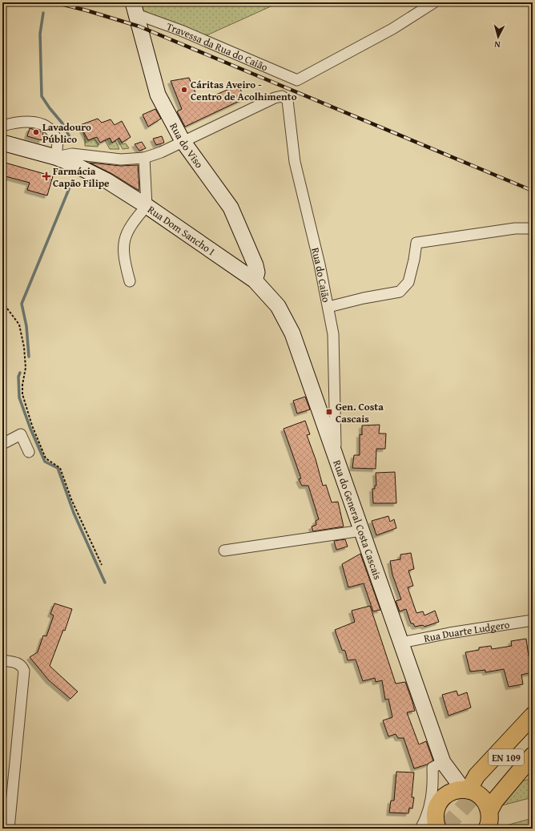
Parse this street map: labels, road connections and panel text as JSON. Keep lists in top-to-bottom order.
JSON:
{
  "streets": {
    "main road": [
      "Rua do Viso",
      "Rua Dom Sancho I",
      "Rua do General Costa Cascais",
      "EN 109"
    ],
    "street": ["Travessa da Rua do Caião", "Rua do Caião", "Rua Duarte Ludgero"]
  },
  "crossings": [
    ["Travessa da Rua do Caião", "Rua do Viso"],
    ["Rua do Viso", "Rua Dom Sancho I"],
    ["Rua do Viso", "Rua do Caião"],
    ["Rua do Viso", "Rua do General Costa Cascais"],
    ["Rua Dom Sancho I", "Rua do General Costa Cascais"],
    ["Rua do Caião", "Rua do General Costa Cascais"],
    ["Rua do General Costa Cascais", "Rua Duarte Ludgero"]
  ],
  "places": {
    "other": ["Cáritas Aveiro - Centro de Acolhimento", "Lavadouro Público"],
    "health": ["Farmácia Capão Filipe"],
    "transit": ["Gen. Costa Cascais"]
  },
  "north": "bottom"
}
